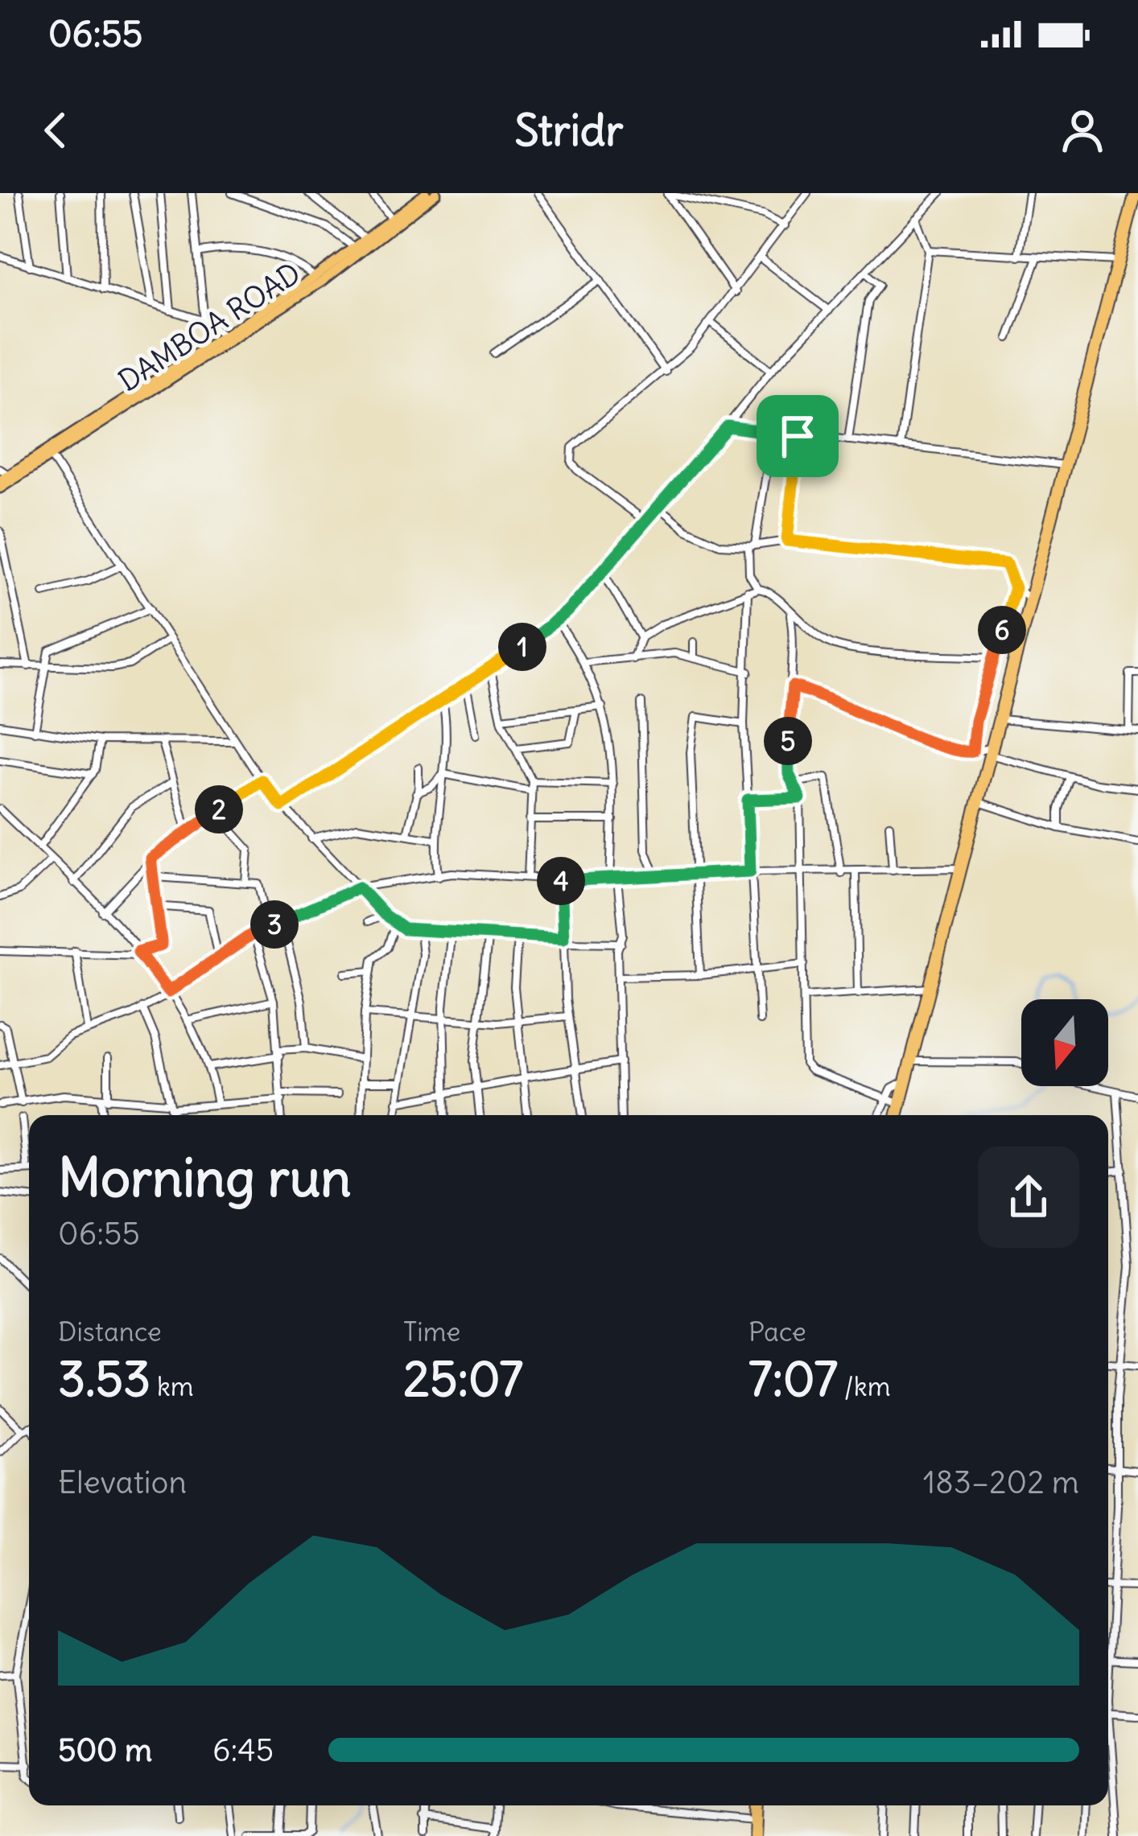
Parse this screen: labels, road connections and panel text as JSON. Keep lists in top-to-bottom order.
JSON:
{
  "streets": {
    "main road": ["DAMBOA ROAD"]
  },
  "north": "bottom",
  "page": {
    "status": "06:55",
    "header": "Stridr",
    "pins": [
      "6",
      "1",
      "5",
      "2",
      "4",
      "3"
    ],
    "heading": ["Morning run", "06:55"],
    "stats": [
      ["Distance", "3.53 km"],
      ["Time", "25:07"],
      ["Pace", "7:07 /km"]
    ],
    "chart": ["Elevation", "183–202 m"],
    "list": [
      {
        "name": "500 m",
        "note": "6:45"
      }
    ]
  }
}
